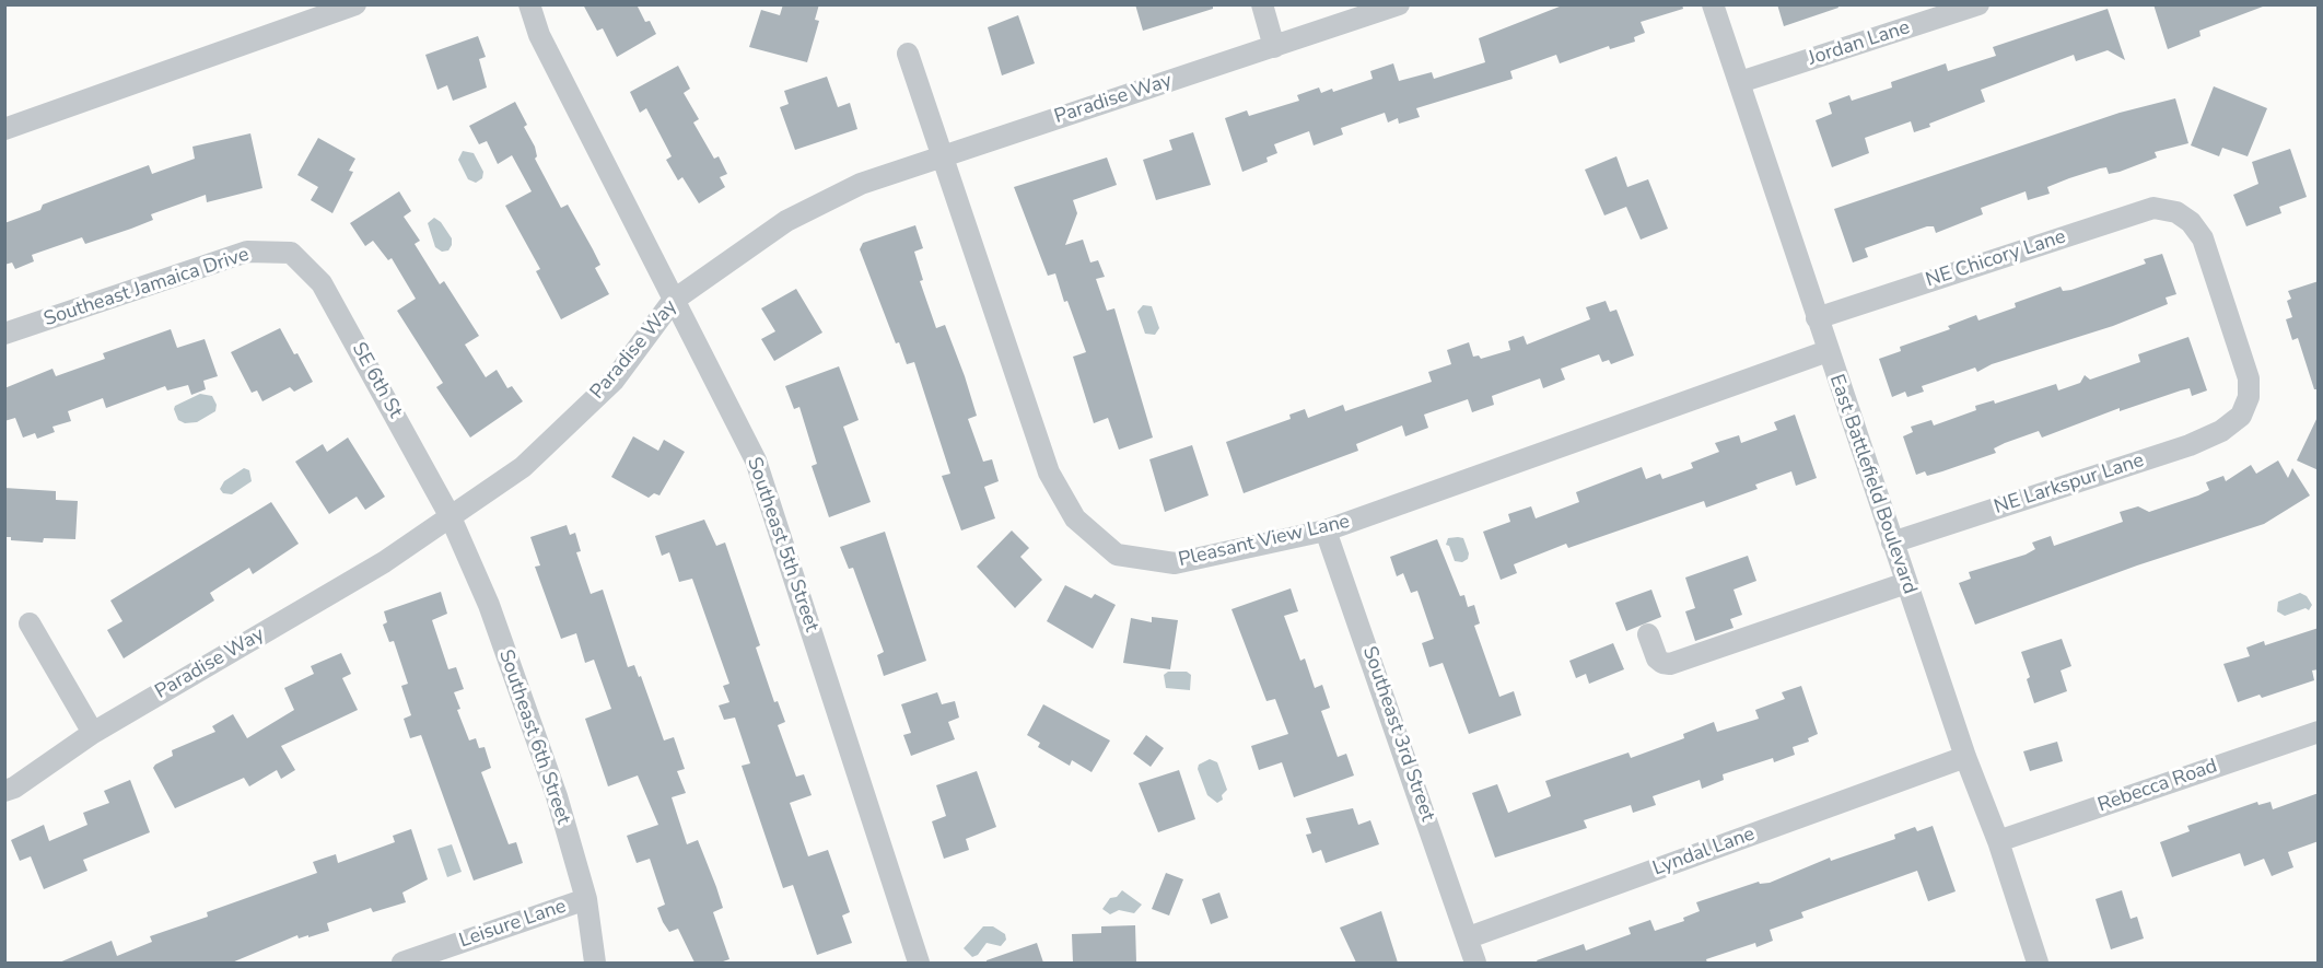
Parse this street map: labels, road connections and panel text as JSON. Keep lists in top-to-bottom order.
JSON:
{
  "streets": {
    "street": [
      "Jordan Lane",
      "Paradise Way",
      "NE Chicory Lane",
      "Southeast Jamaica Drive",
      "SE 6th St",
      "East Battlefield Boulevard",
      "NE Larkspur Lane",
      "Pleasant View Lane",
      "Southeast 5th Street",
      "Southeast 3rd Street",
      "Southeast 6th Street",
      "Rebecca Road",
      "Lyndal Lane",
      "Leisure Lane"
    ]
  },
  "crossings": [
    ["Jordan Lane", "East Battlefield Boulevard"],
    ["Paradise Way", "SE 6th St"],
    ["Paradise Way", "Pleasant View Lane"],
    ["Paradise Way", "Southeast 5th Street"],
    ["Paradise Way", "Southeast 6th Street"],
    ["NE Chicory Lane", "East Battlefield Boulevard"],
    ["NE Chicory Lane", "NE Larkspur Lane"],
    ["Southeast Jamaica Drive", "SE 6th St"],
    ["SE 6th St", "Southeast 6th Street"],
    ["East Battlefield Boulevard", "NE Larkspur Lane"],
    ["East Battlefield Boulevard", "Pleasant View Lane"],
    ["East Battlefield Boulevard", "Rebecca Road"],
    ["East Battlefield Boulevard", "Lyndal Lane"],
    ["Pleasant View Lane", "Southeast 3rd Street"],
    ["Southeast 3rd Street", "Lyndal Lane"],
    ["Southeast 6th Street", "Leisure Lane"]
  ]
}
